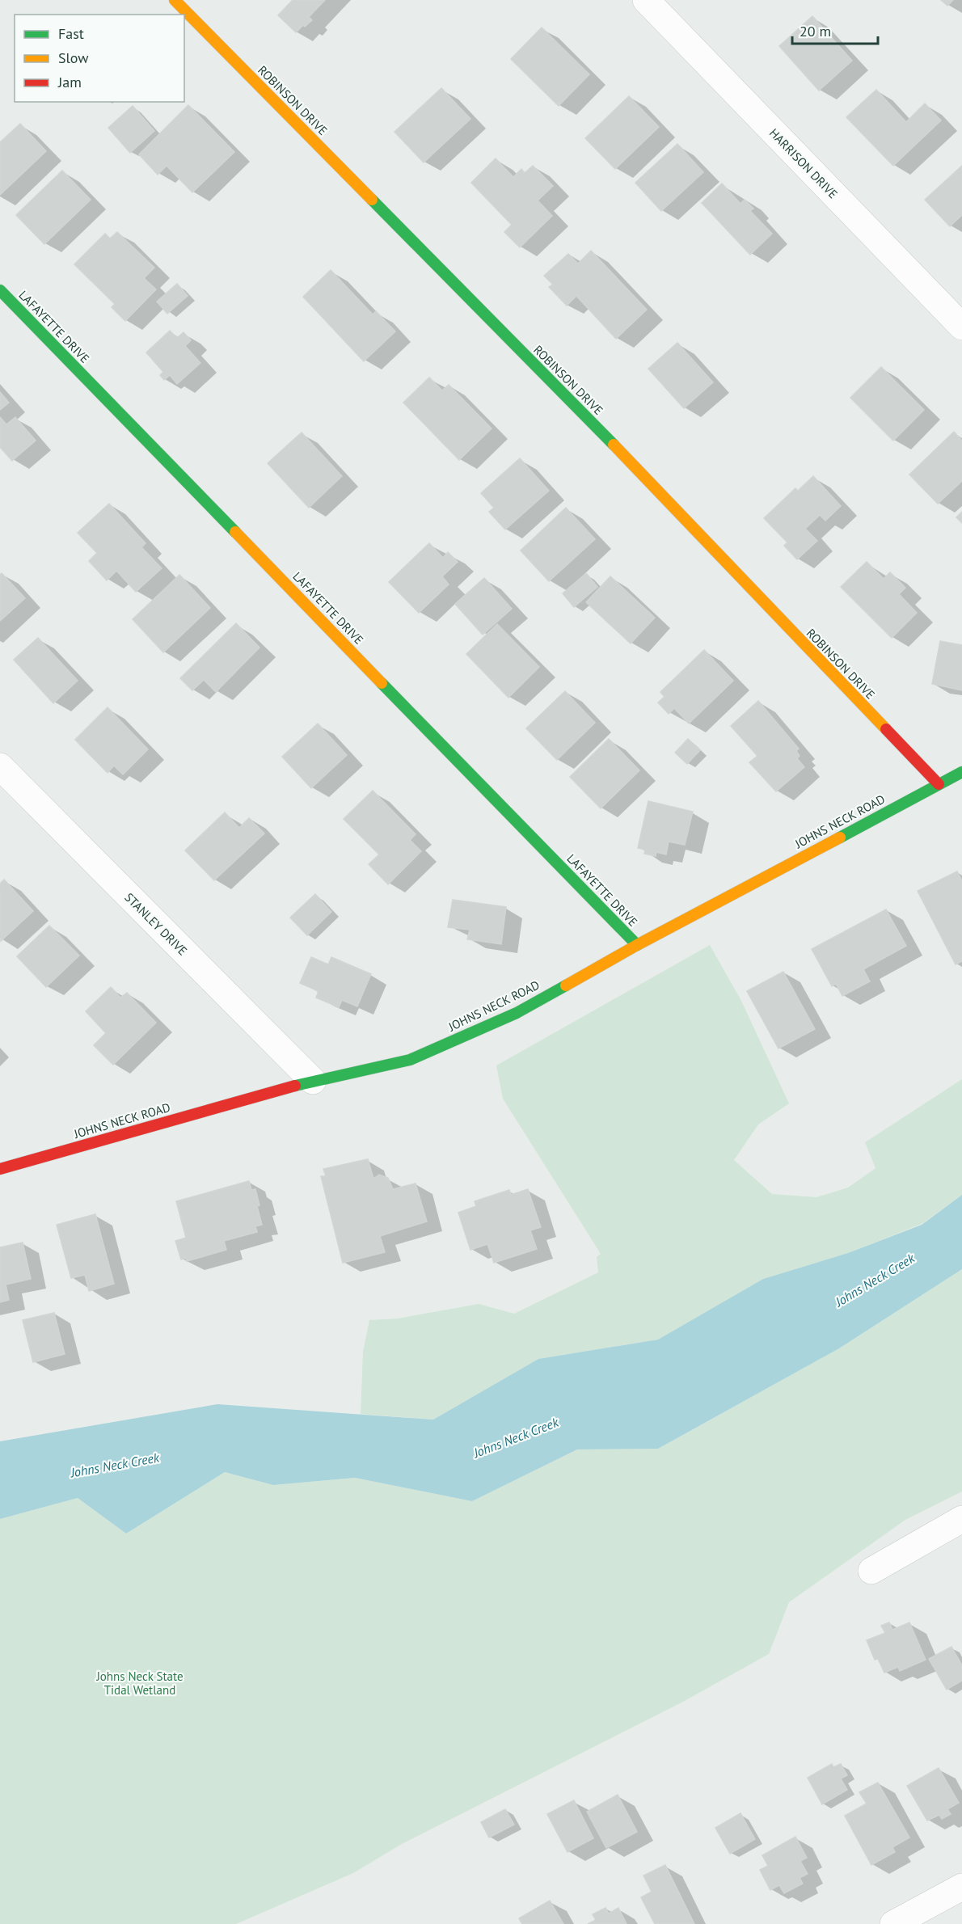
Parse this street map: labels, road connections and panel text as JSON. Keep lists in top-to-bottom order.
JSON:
{
  "streets": {
    "street": [
      "ROBINSON DRIVE",
      "HARRISON DRIVE",
      "LAFAYETTE DRIVE",
      "JOHNS NECK ROAD",
      "STANLEY DRIVE"
    ]
  },
  "crossings": [
    ["ROBINSON DRIVE", "JOHNS NECK ROAD"],
    ["LAFAYETTE DRIVE", "JOHNS NECK ROAD"],
    ["JOHNS NECK ROAD", "STANLEY DRIVE"]
  ],
  "water": ["Johns Neck Creek"],
  "parks": ["Johns Neck State Tidal Wetland"],
  "legend": ["Fast", "Slow", "Jam"],
  "scale_bar": "20 m"
}
